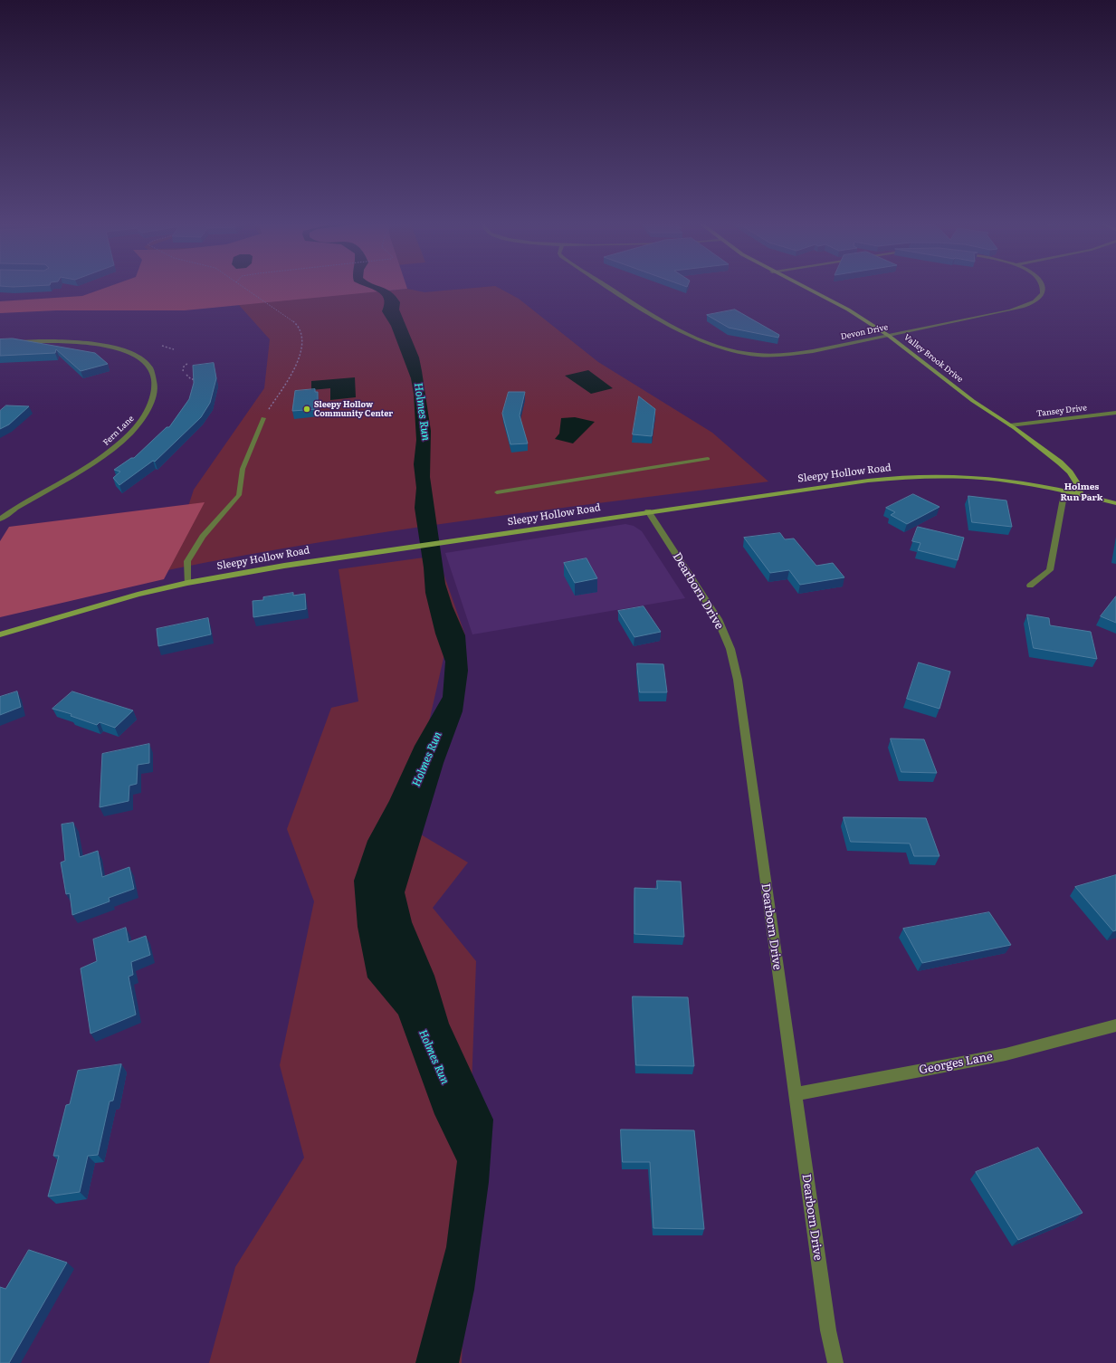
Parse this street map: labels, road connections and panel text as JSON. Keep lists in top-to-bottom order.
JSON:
{
  "streets": {
    "main road": ["Valley Brook Drive", "Sleepy Hollow Road"],
    "street": [
      "Devon Drive",
      "Tansey Drive",
      "Fern Lane",
      "Dearborn Drive",
      "Georges Lane"
    ]
  },
  "crossings": [
    ["Devon Drive", "Valley Brook Drive"],
    ["Valley Brook Drive", "Tansey Drive"],
    ["Valley Brook Drive", "Sleepy Hollow Road"],
    ["Sleepy Hollow Road", "Dearborn Drive"],
    ["Dearborn Drive", "Georges Lane"]
  ],
  "districts": ["Holmes Run Park"],
  "water": ["Holmes Run"],
  "places": ["Sleepy Hollow Community Center"]
}
